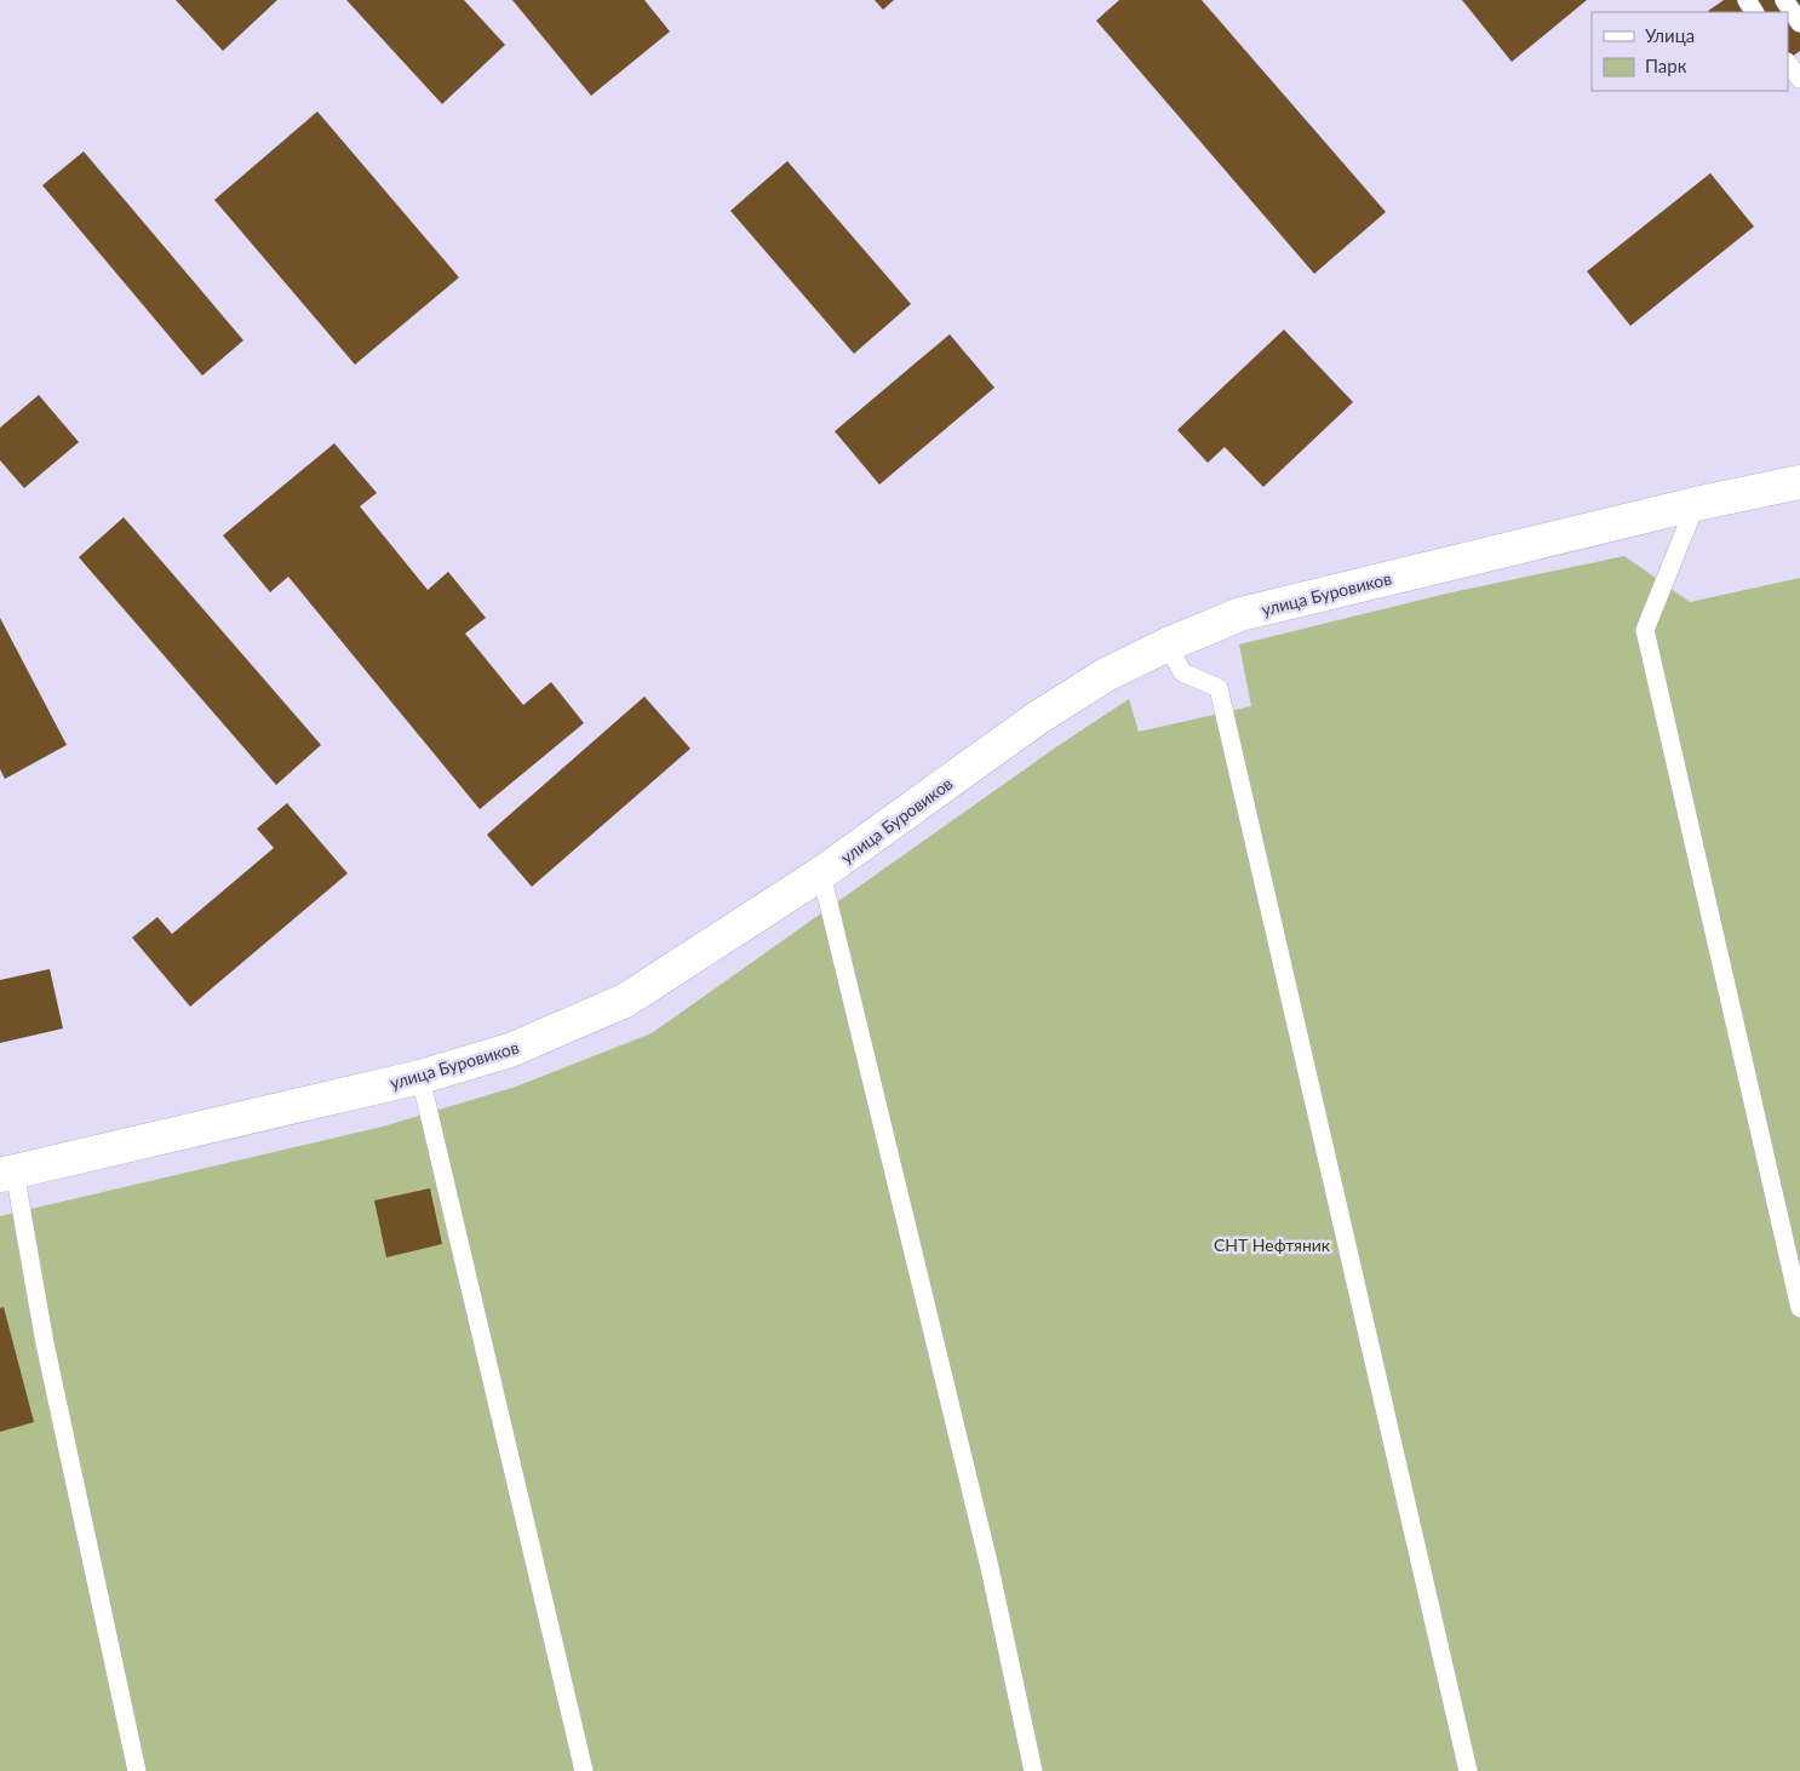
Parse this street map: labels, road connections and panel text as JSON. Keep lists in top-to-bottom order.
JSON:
{
  "streets": {
    "street": ["улица Буровиков"]
  },
  "parks": ["СНТ Нефтяник"],
  "legend": ["Улица", "Парк"]
}
